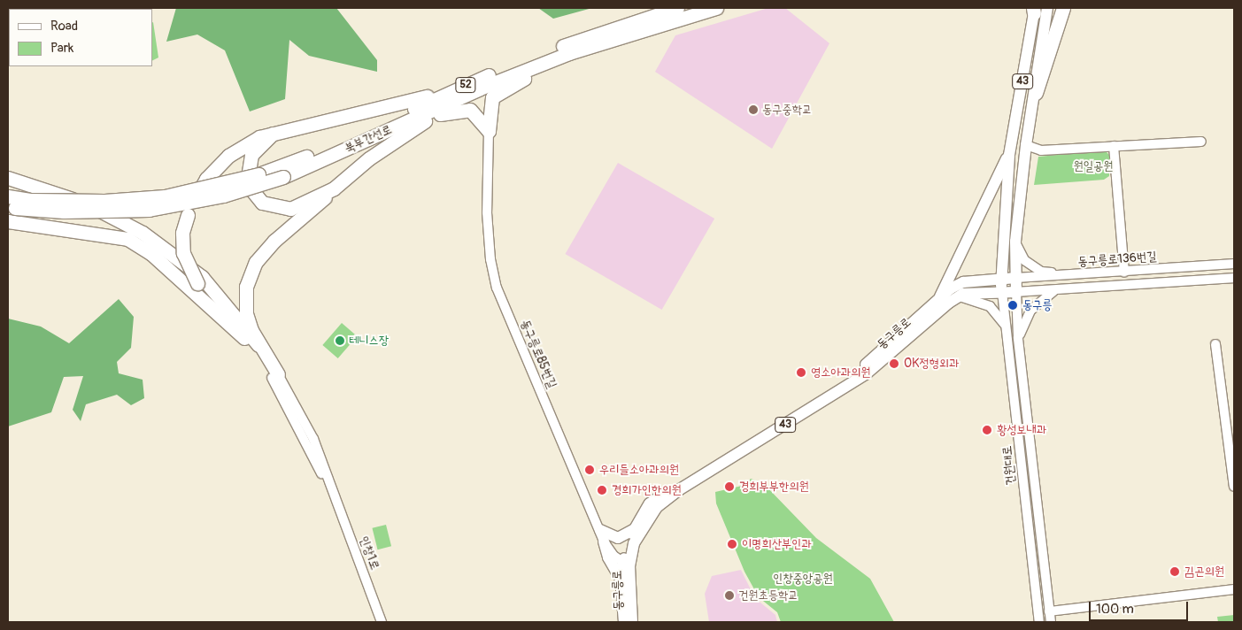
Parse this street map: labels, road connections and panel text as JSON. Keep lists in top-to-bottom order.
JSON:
{
  "streets": {
    "highway": ["52", "북부간선로"],
    "main road": [
      "43",
      "동구릉로136번길",
      "동구릉로",
      "건원대로"
    ],
    "street": ["동구릉로85번길", "인창1로"]
  },
  "crossings": [
    ["43", "동구릉로136번길"],
    ["43", "건원대로"],
    ["동구릉로136번길", "동구릉로"],
    ["동구릉로136번길", "건원대로"],
    ["동구릉로", "동구릉로85번길"],
    ["동구릉로", "건원대로"]
  ],
  "parks": ["원일공원", "인창중앙공원"],
  "places": [
    "동구중학교",
    "동구릉",
    "테니스장",
    "OK정형외과",
    "영소아과의원",
    "황성보내과",
    "우리들소아과의원",
    "경희부부한의원",
    "경희가인한의원",
    "이명희산부인과",
    "김곤의원",
    "건원초등학교"
  ],
  "legend": ["Road", "Park"],
  "scale_bar": "100 m"
}
